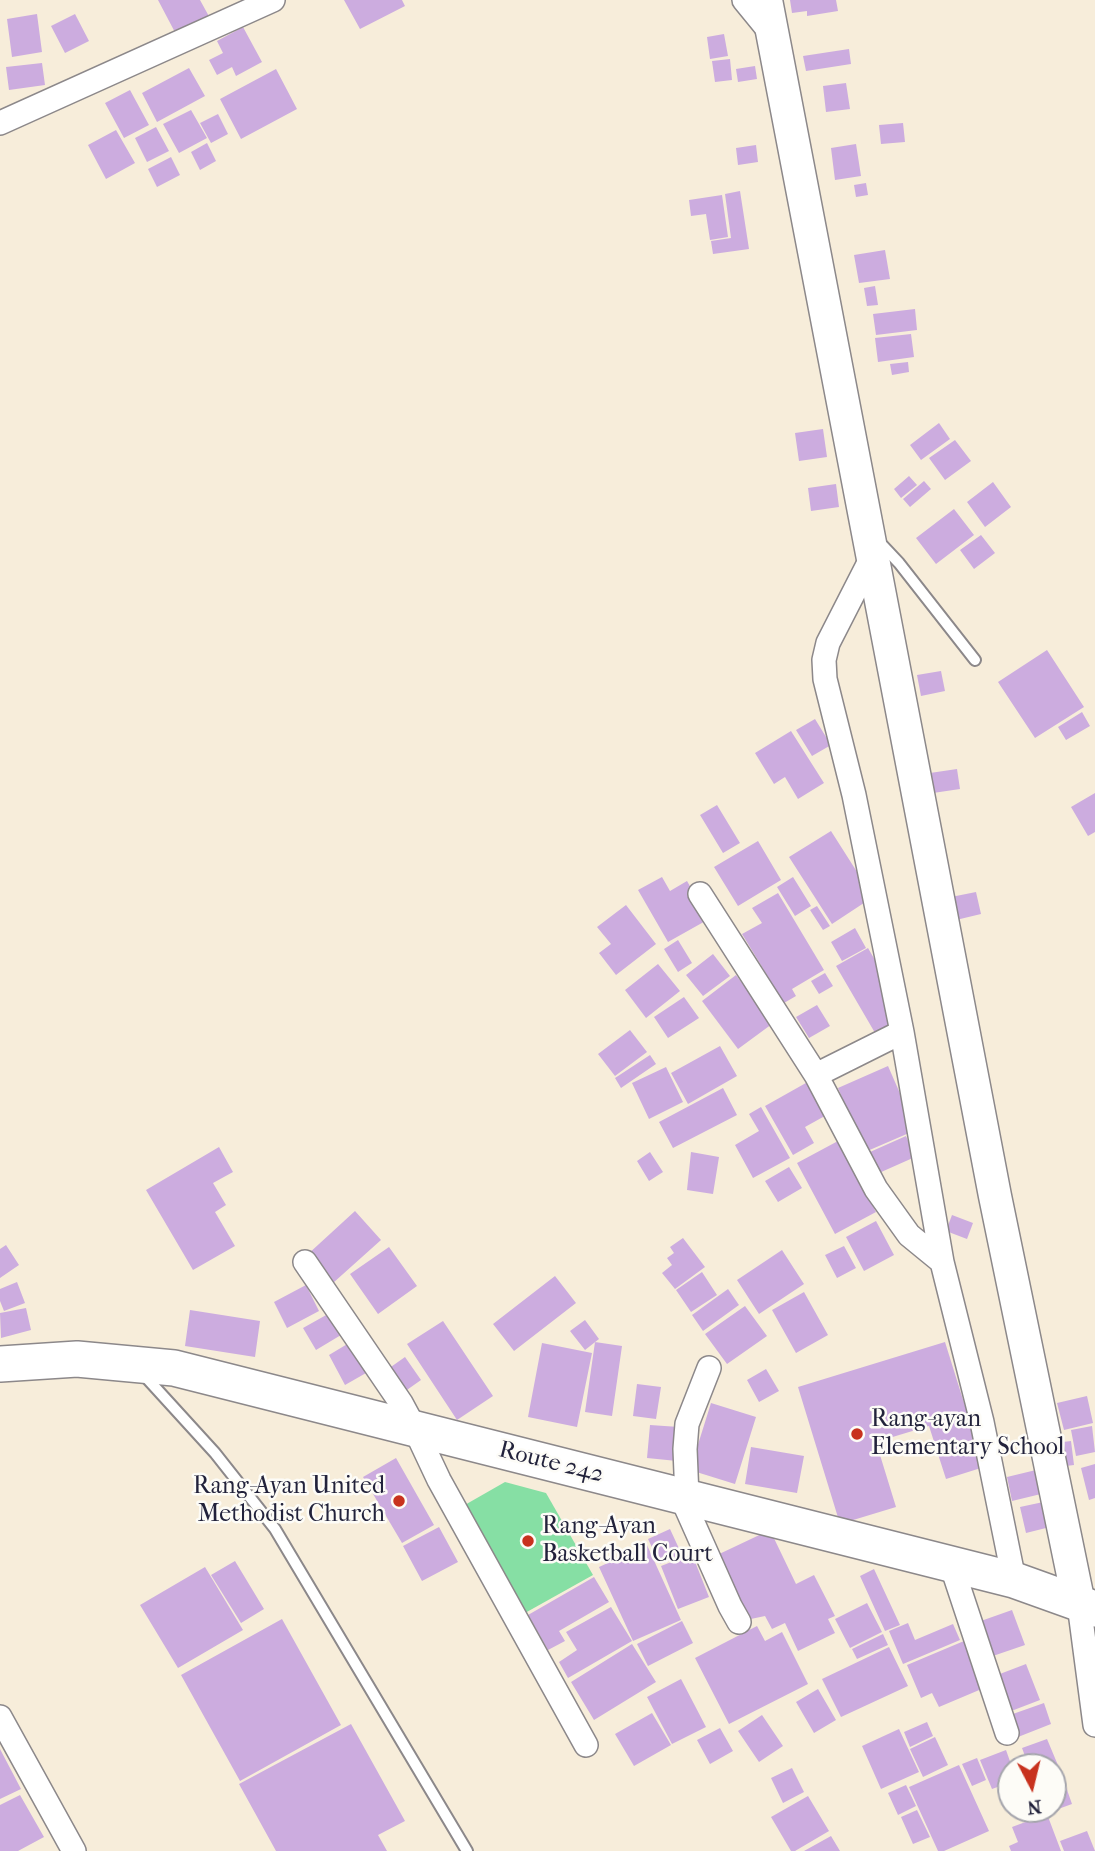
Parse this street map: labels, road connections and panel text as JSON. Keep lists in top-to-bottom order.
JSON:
{
  "streets": {
    "main road": ["Route 242"]
  },
  "places": ["Rang-ayan Elementary School", "Rang-Ayan United Methodist Church", "Rang-Ayan Basketball Court"],
  "north": "bottom"
}
